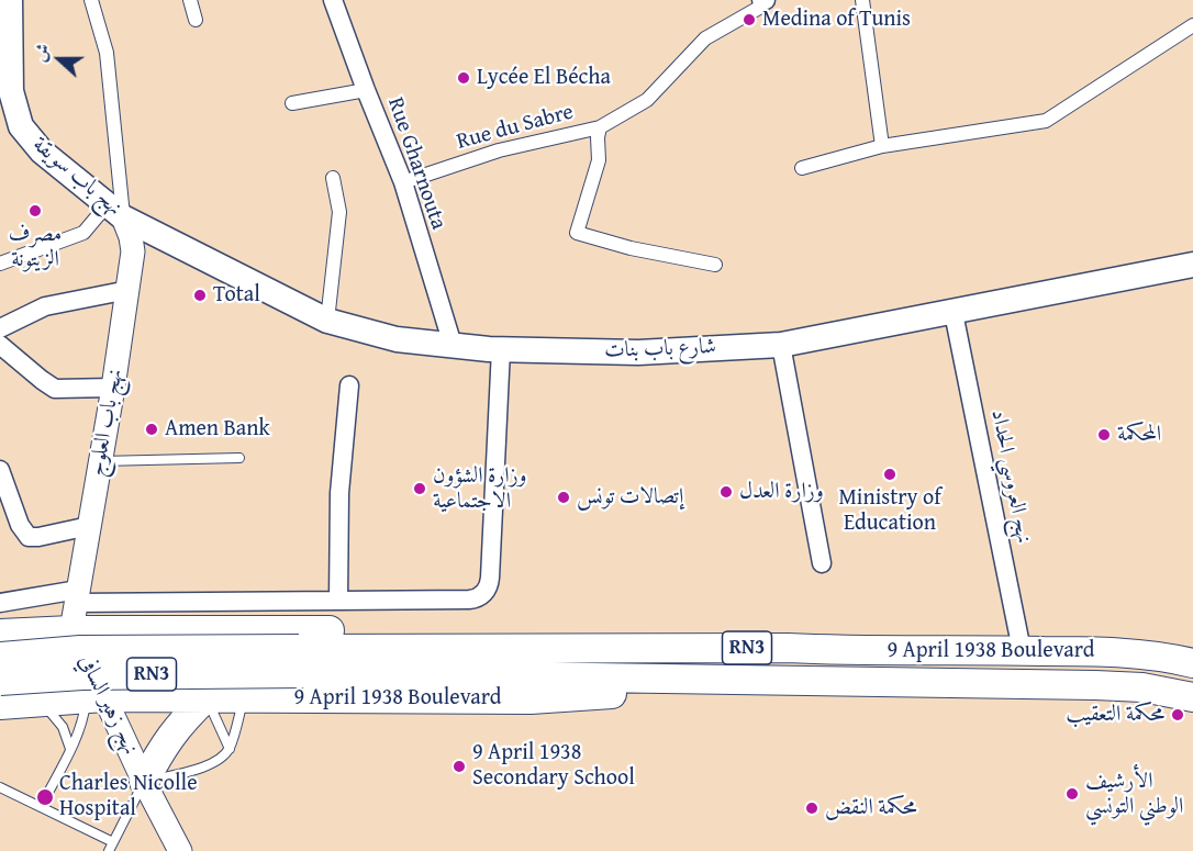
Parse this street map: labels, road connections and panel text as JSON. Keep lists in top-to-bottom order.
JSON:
{
  "streets": {
    "main road": [
      "نهج باب سويقة",
      "شارع باب بنات",
      "RN3",
      "9 April 1938 Boulevard"
    ],
    "street": [
      "Rue du Sabre",
      "Rue Gharnouta",
      "نهج باب العلوج",
      "نهج العروسي الحداد",
      "نهج زهير السافي"
    ]
  },
  "crossings": [
    ["Rue du Sabre", "Rue Gharnouta"],
    ["Rue Gharnouta", "شارع باب بنات"],
    ["نهج باب سويقة", "شارع باب بنات"],
    ["نهج باب سويقة", "نهج باب العلوج"],
    ["شارع باب بنات", "نهج باب العلوج"],
    ["شارع باب بنات", "نهج العروسي الحداد"],
    ["نهج باب العلوج", "9 April 1938 Boulevard"],
    ["نهج باب العلوج", "نهج زهير السافي"],
    ["نهج العروسي الحداد", "9 April 1938 Boulevard"],
    ["9 April 1938 Boulevard", "نهج زهير السافي"]
  ],
  "places": [
    "Medina of Tunis",
    "Lycée El Bécha",
    "مصرف الزيتونة",
    "Total",
    "Amen Bank",
    "المحكمة",
    "Ministry of Education",
    "وزارة الشؤون الاجتماعية",
    "وزارة العدل",
    "إتصالات تونس",
    "محكمة التعقيب",
    "9 April 1938 Secondary School",
    "الأرشيف الوطني التونسي",
    "Charles Nicolle Hospital",
    "محكمة النقض"
  ],
  "north": "left"
}
